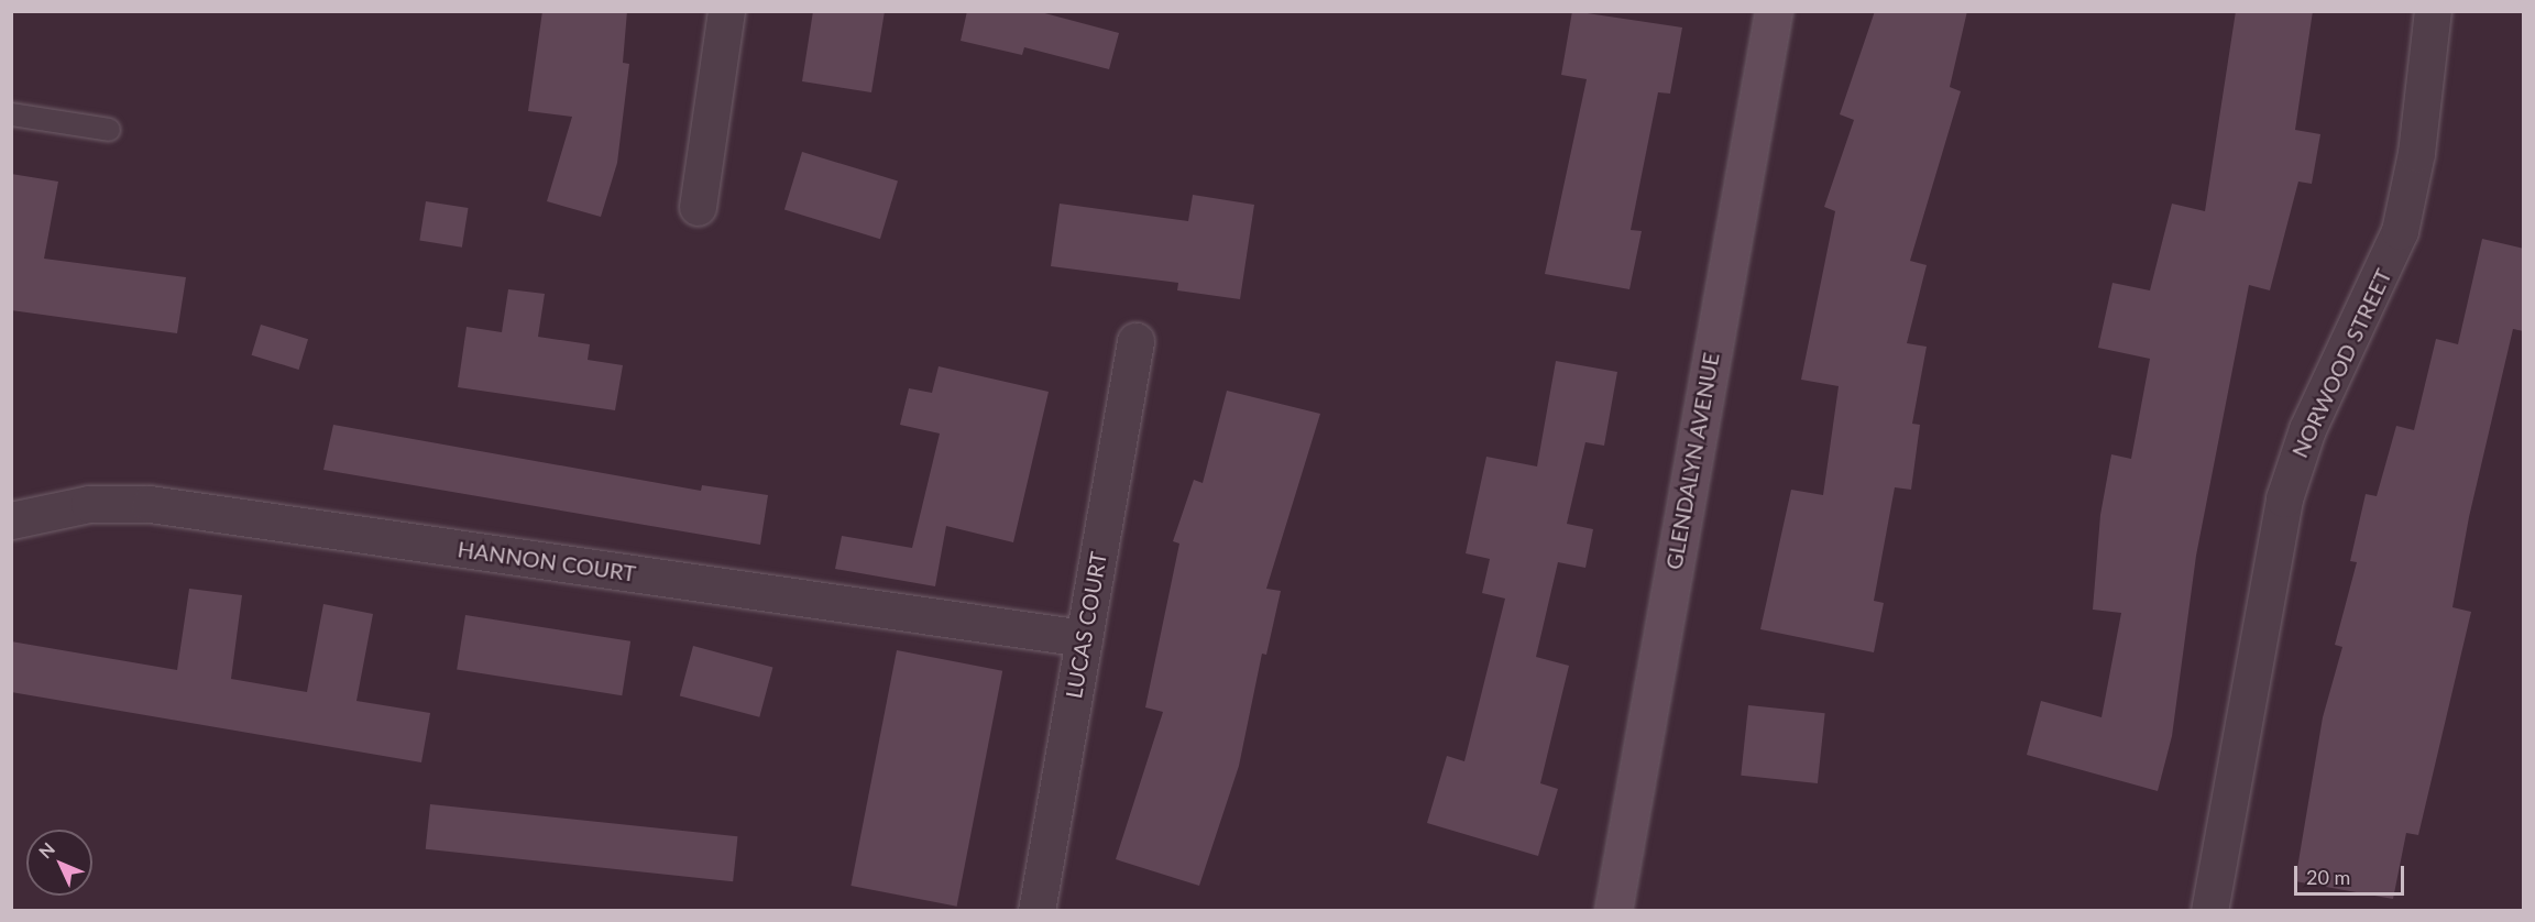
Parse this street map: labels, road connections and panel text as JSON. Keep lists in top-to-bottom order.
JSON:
{
  "streets": {
    "street": [
      "NORWOOD STREET",
      "GLENDALYN AVENUE",
      "HANNON COURT",
      "LUCAS COURT"
    ]
  },
  "crossings": [
    ["HANNON COURT", "LUCAS COURT"]
  ],
  "scale_bar": "20 m",
  "north": "top left"
}
